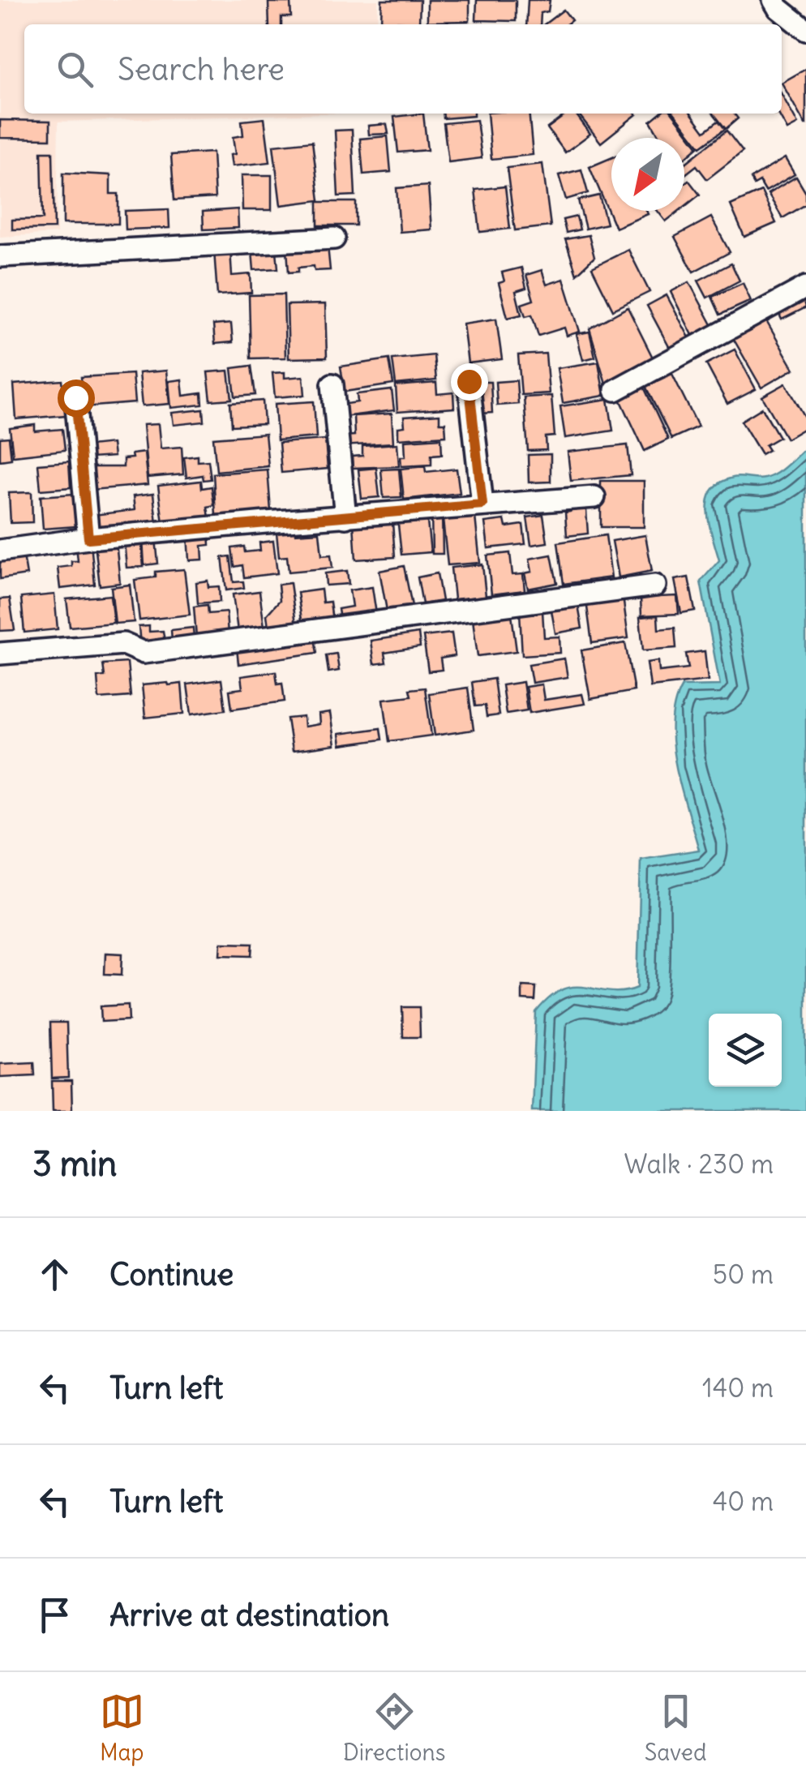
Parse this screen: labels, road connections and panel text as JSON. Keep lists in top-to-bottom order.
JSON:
{
  "north": "bottom left",
  "page": {
    "search": "Search here",
    "heading": ["3 min", "Walk · 230 m"],
    "list": [
      ["Continue", "50 m"],
      ["Turn left", "140 m"],
      ["Turn left", "40 m"],
      "Arrive at destination"
    ],
    "nav": ["Map", "Directions", "Saved"]
  }
}
